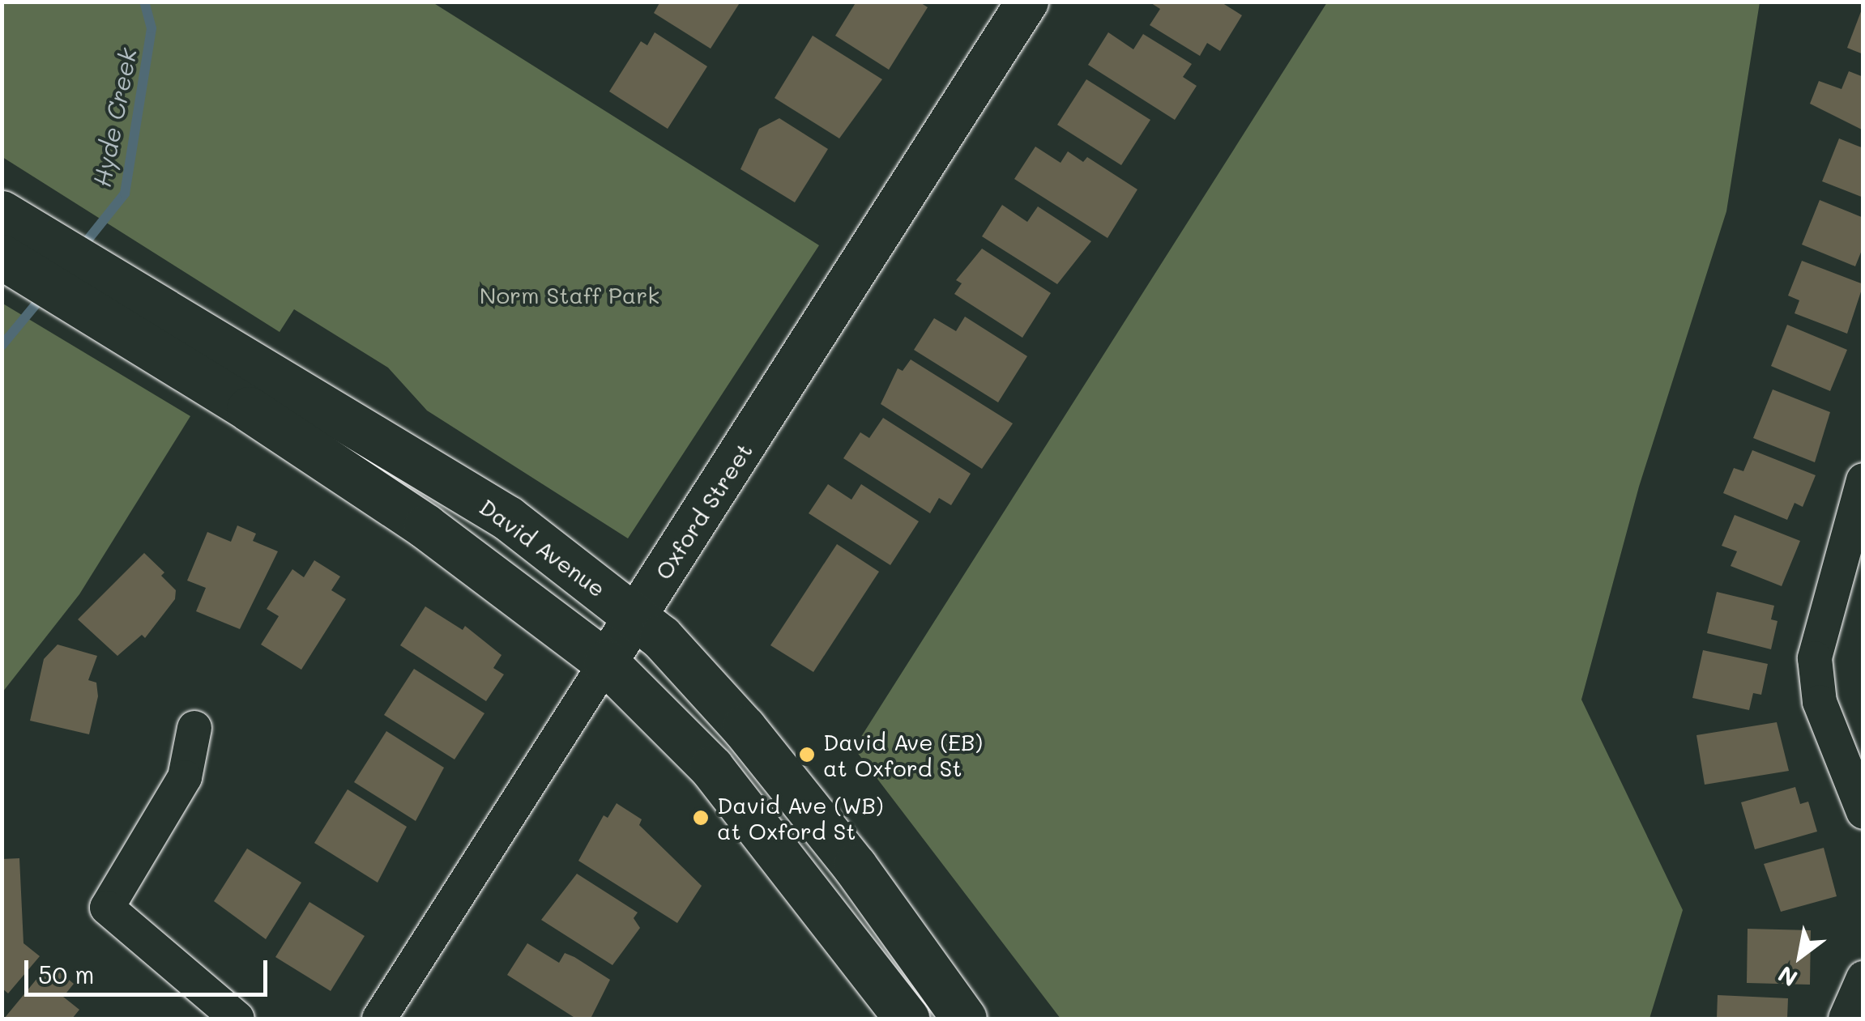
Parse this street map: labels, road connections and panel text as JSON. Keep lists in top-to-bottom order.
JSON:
{
  "streets": {
    "main road": ["David Avenue"],
    "street": ["Oxford Street"]
  },
  "crossings": [
    ["Oxford Street", "David Avenue"]
  ],
  "water": ["Hyde Creek"],
  "parks": ["Norm Staff Park"],
  "places": ["David Ave (EB) at Oxford St", "David Ave (WB) at Oxford St"],
  "scale_bar": "50 m",
  "north": "bottom left"
}
